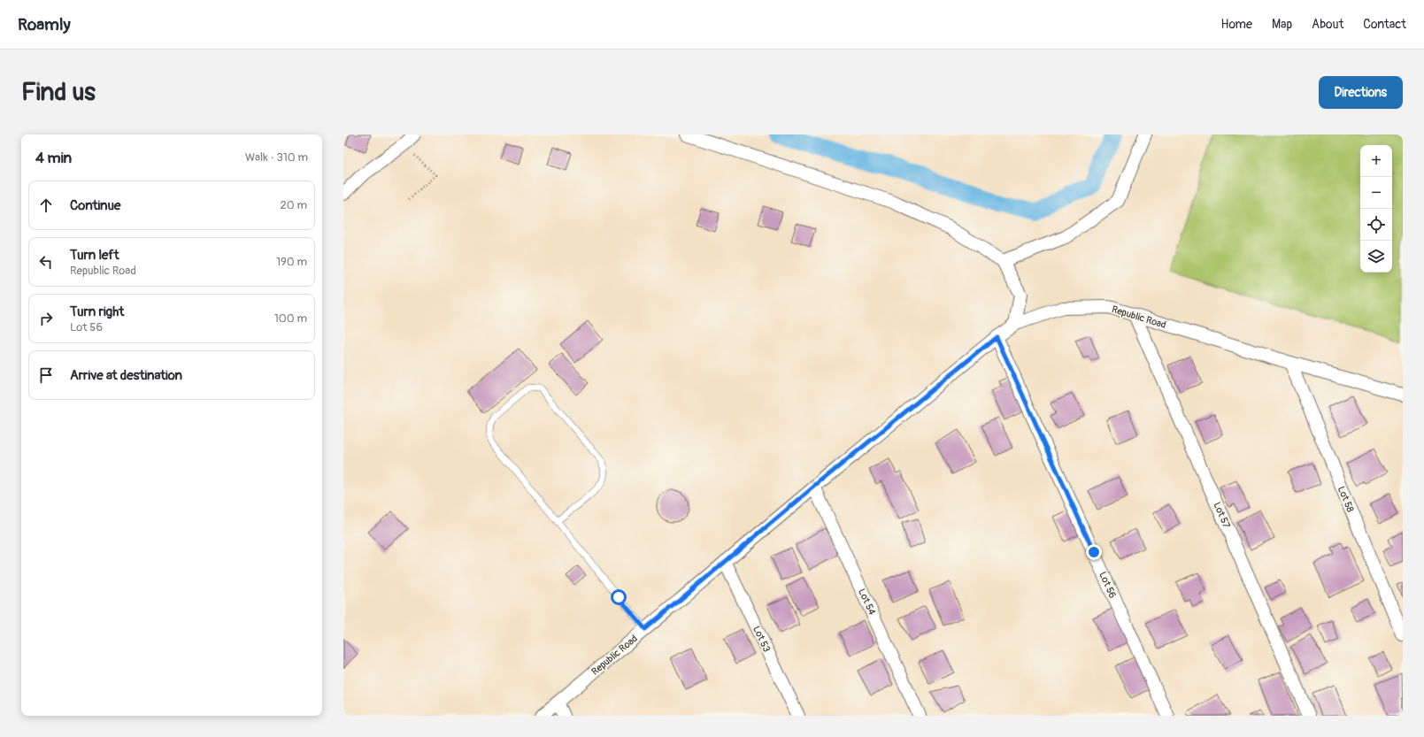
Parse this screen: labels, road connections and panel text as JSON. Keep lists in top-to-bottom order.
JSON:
{
  "streets": {
    "street": [
      "Republic Road",
      "Lot 58",
      "Lot 57",
      "Lot 56",
      "Lot 54",
      "Lot 53"
    ]
  },
  "crossings": [
    ["Republic Road", "Lot 58"],
    ["Republic Road", "Lot 57"],
    ["Republic Road", "Lot 56"],
    ["Republic Road", "Lot 54"],
    ["Republic Road", "Lot 53"]
  ],
  "page": {
    "header": "Roamly",
    "nav": [
      "Home",
      "Map",
      "About",
      "Contact"
    ],
    "buttons": "Directions",
    "title": "Find us",
    "heading": ["4 min", "Walk · 310 m"],
    "map_buttons": ["+", "−"],
    "list": [
      ["Continue", "20 m"],
      ["Turn left", "Republic Road", "190 m"],
      ["Turn right", "Lot 56", "100 m"],
      "Arrive at destination"
    ]
  }
}
